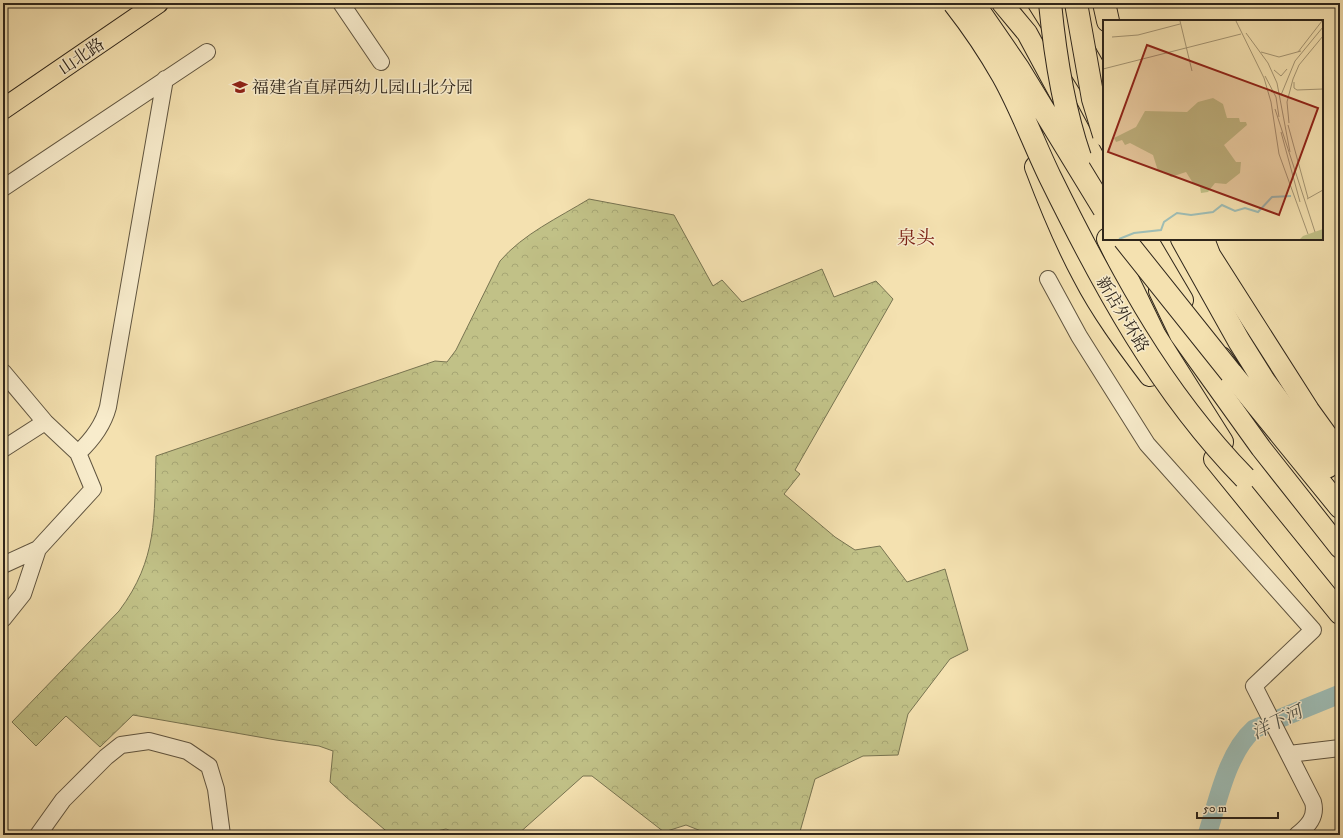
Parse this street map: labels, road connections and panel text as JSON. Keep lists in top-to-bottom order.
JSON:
{
  "streets": {
    "highway": ["新店外环路"],
    "main road": ["山北路"]
  },
  "districts": ["泉头"],
  "water": ["洋下河"],
  "places": {
    "school or university": ["福建省直屏西幼儿园山北分园"]
  },
  "scale_bar": "50 m"
}
